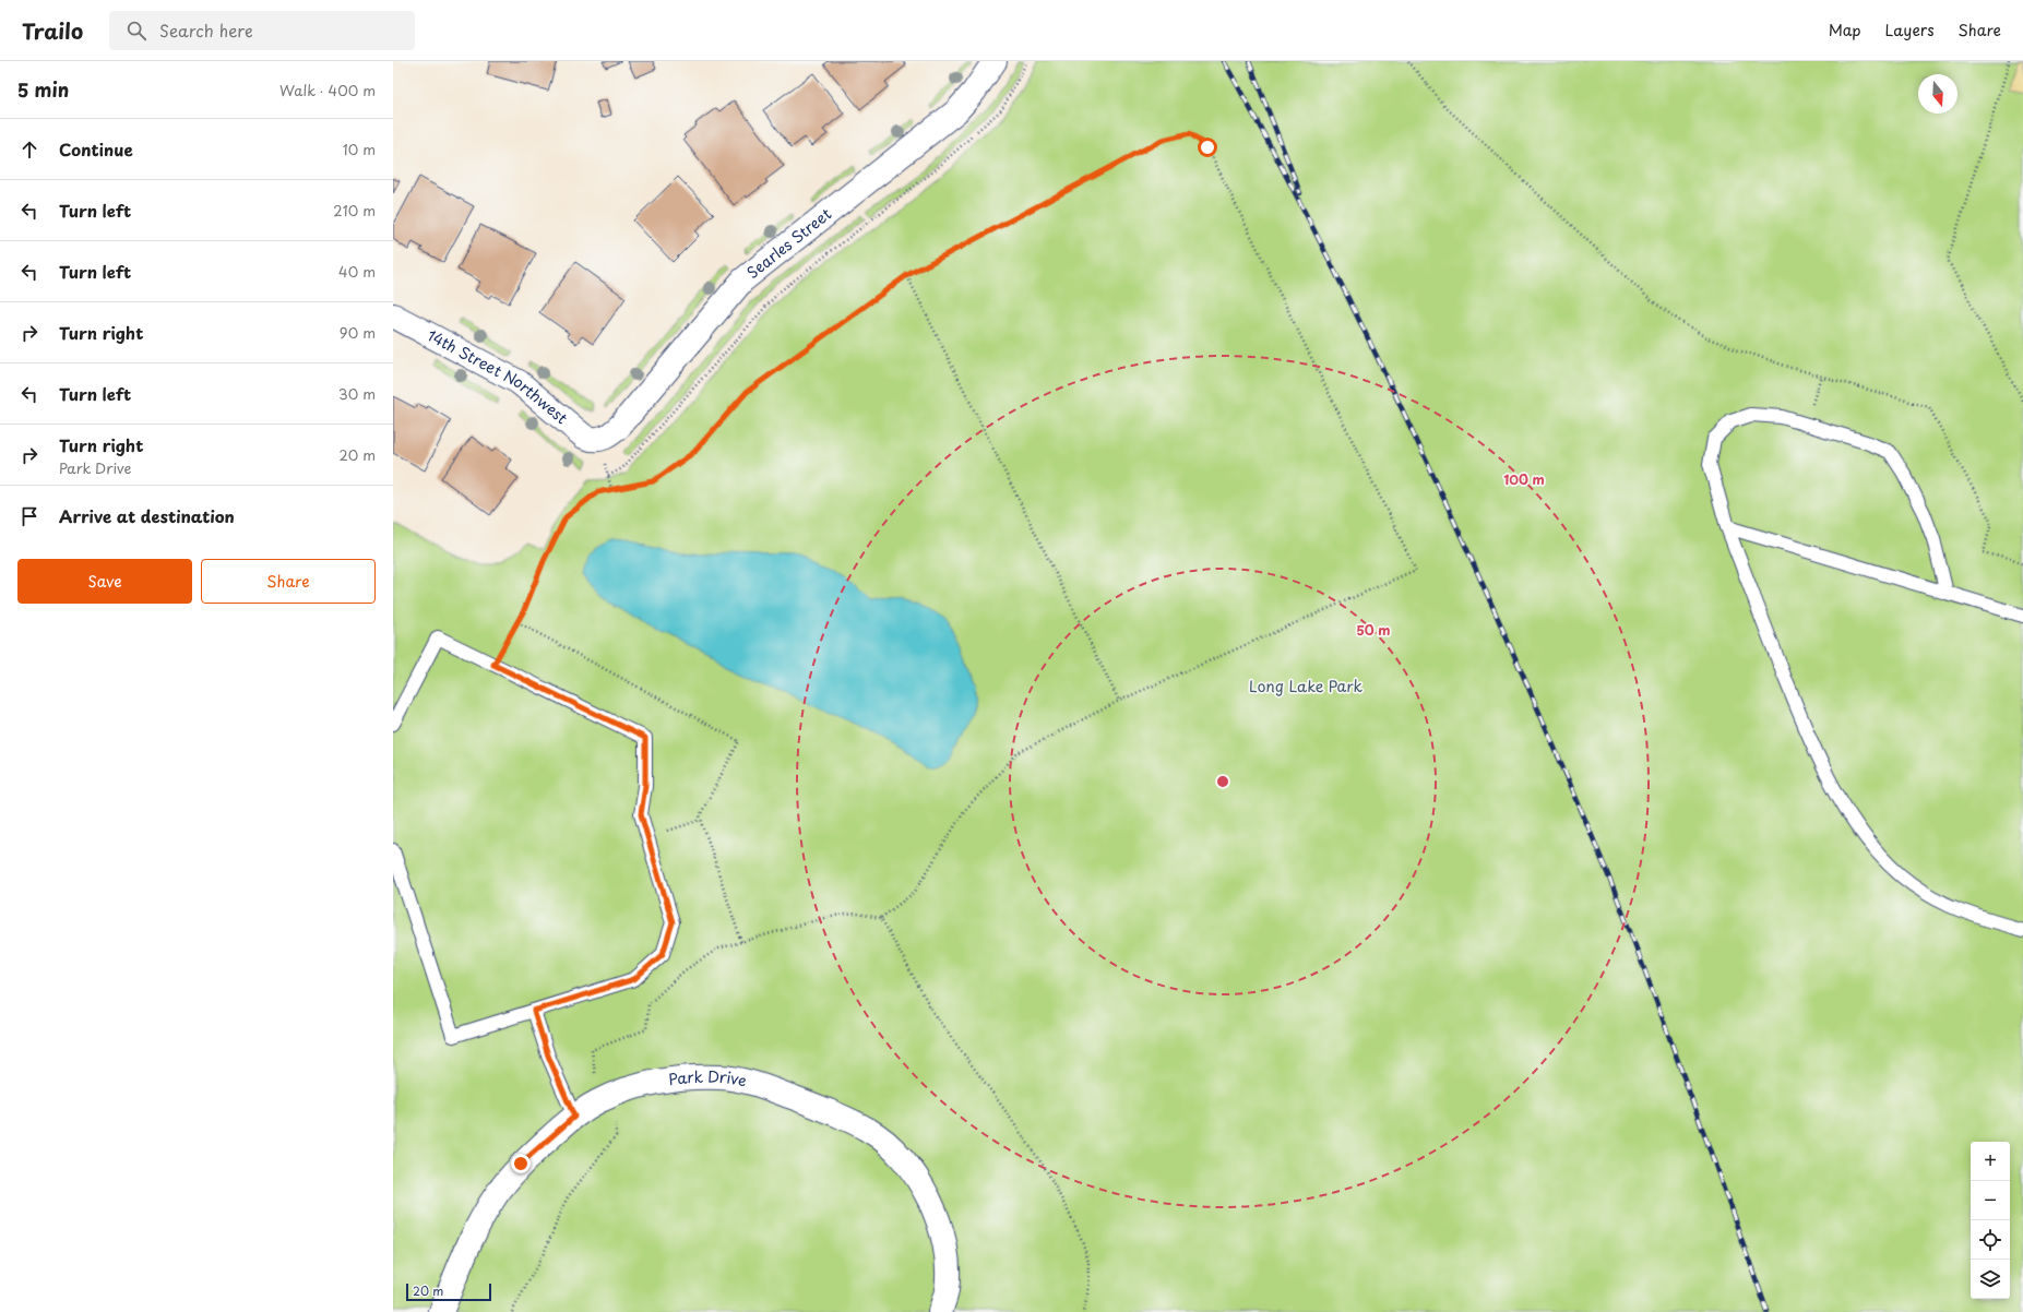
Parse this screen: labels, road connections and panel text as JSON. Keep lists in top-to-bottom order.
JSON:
{
  "streets": {
    "street": ["Searles Street", "14th Street Northwest", "Park Drive"]
  },
  "crossings": [
    ["Searles Street", "14th Street Northwest"]
  ],
  "parks": ["Long Lake Park"],
  "scale_bar": "20 m",
  "north": "bottom",
  "page": {
    "header": "Trailo",
    "search": "Search here",
    "nav": ["Map", "Layers", "Share"],
    "heading": ["5 min", "Walk · 400 m"],
    "list": [
      ["Continue", "10 m"],
      ["Turn left", "210 m"],
      ["Turn left", "40 m"],
      ["Turn right", "90 m"],
      ["Turn left", "30 m"],
      ["Turn right", "Park Drive", "20 m"],
      "Arrive at destination"
    ],
    "buttons": ["Save", "Share"],
    "map_buttons": ["+", "−"],
    "scale": "20 m"
  },
  "rings": ["100 m", "50 m"]
}
